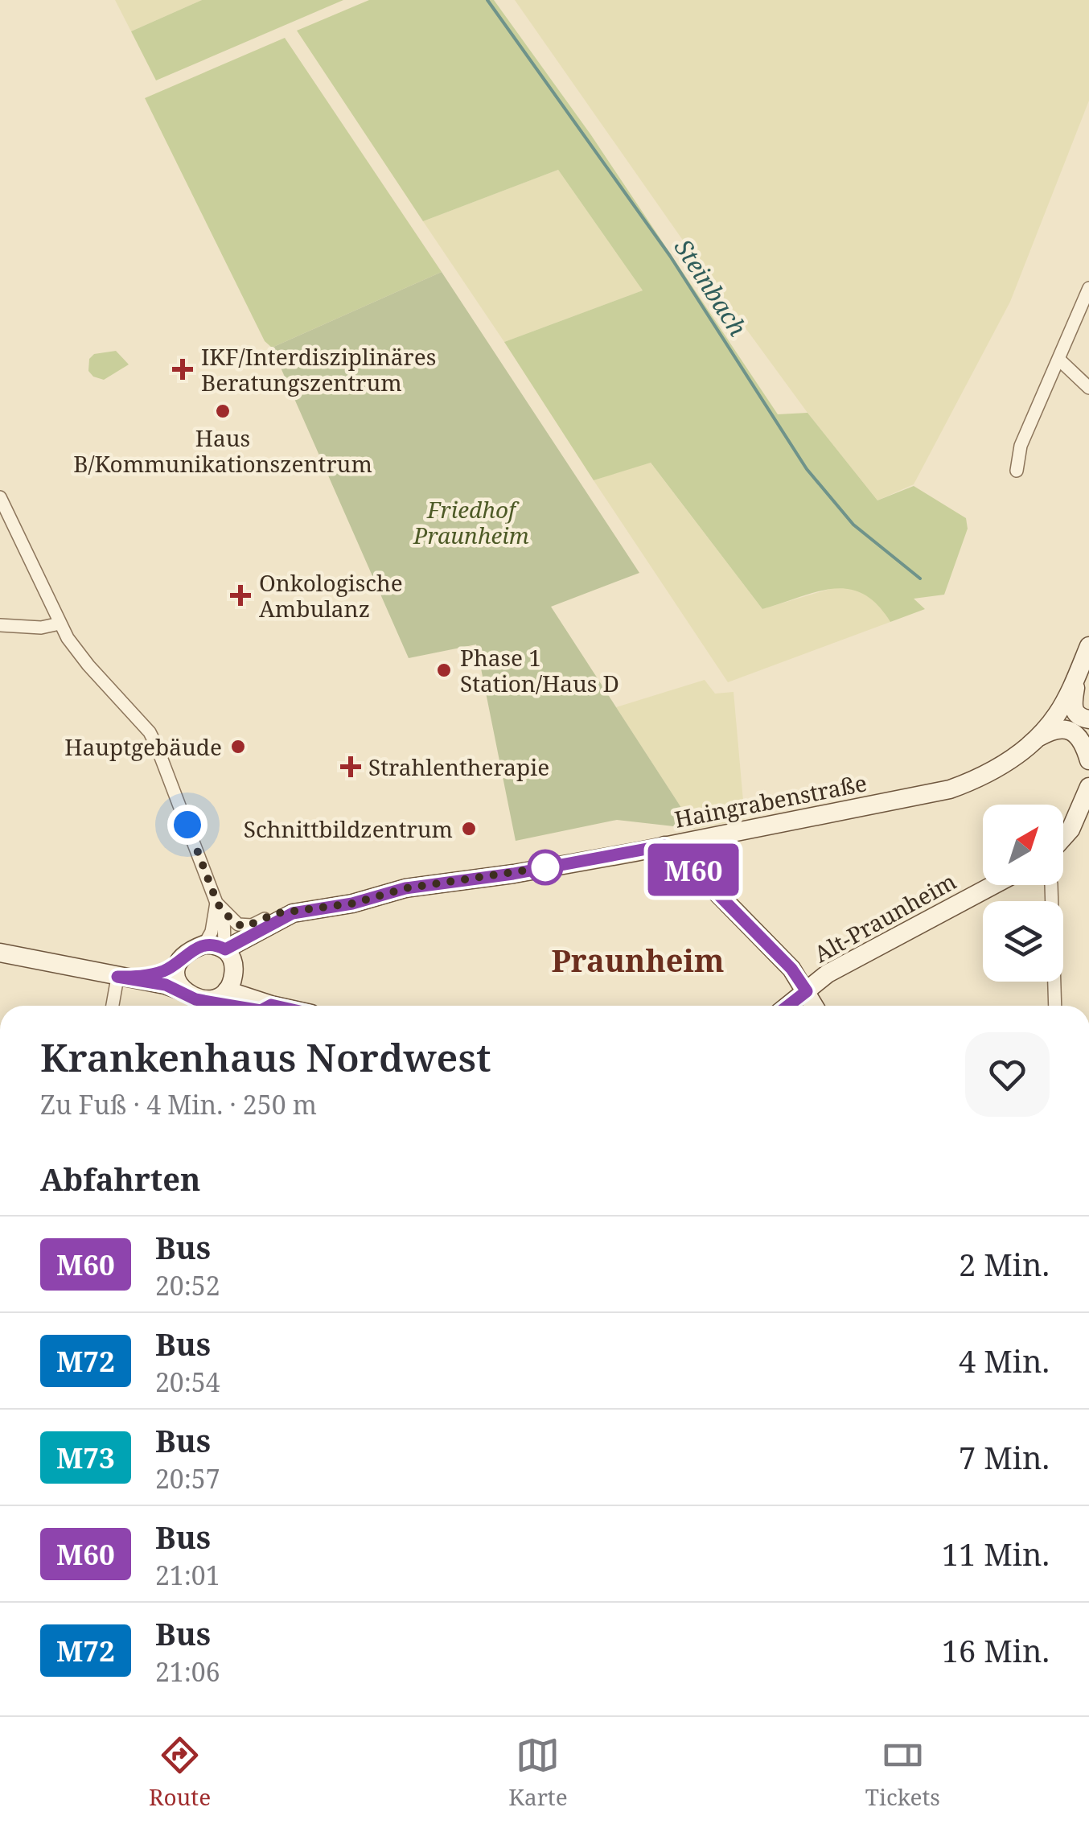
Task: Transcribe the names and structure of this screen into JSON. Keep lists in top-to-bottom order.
{
  "streets": {
    "main road": ["Haingrabenstraße", "Alt-Praunheim"]
  },
  "districts": ["Praunheim"],
  "water": ["Steinbach"],
  "parks": ["Friedhof Praunheim"],
  "places": {
    "health": ["IKF/Interdisziplinäres Beratungszentrum", "Onkologische Ambulanz", "Strahlentherapie"],
    "other": [
      "Haus B/Kommunikationszentrum",
      "Phase 1 Station/Haus D",
      "Hauptgebäude",
      "Schnittbildzentrum"
    ]
  },
  "lines": ["bus line M60"],
  "north": "top right",
  "page": {
    "on_map": "M60",
    "heading": [
      ["Krankenhaus Nordwest", "Zu Fuß · 4 Min. · 250 m"],
      "Abfahrten"
    ],
    "list": [
      {
        "mark": "M60",
        "name": "Bus",
        "note": "20:52",
        "value": "2 Min."
      },
      {
        "mark": "M72",
        "name": "Bus",
        "note": "20:54",
        "value": "4 Min."
      },
      {
        "mark": "M73",
        "name": "Bus",
        "note": "20:57",
        "value": "7 Min."
      },
      {
        "mark": "M60",
        "name": "Bus",
        "note": "21:01",
        "value": "11 Min."
      },
      {
        "mark": "M72",
        "name": "Bus",
        "note": "21:06",
        "value": "16 Min."
      }
    ],
    "tabs": ["Route", "Karte", "Tickets"]
  }
}
